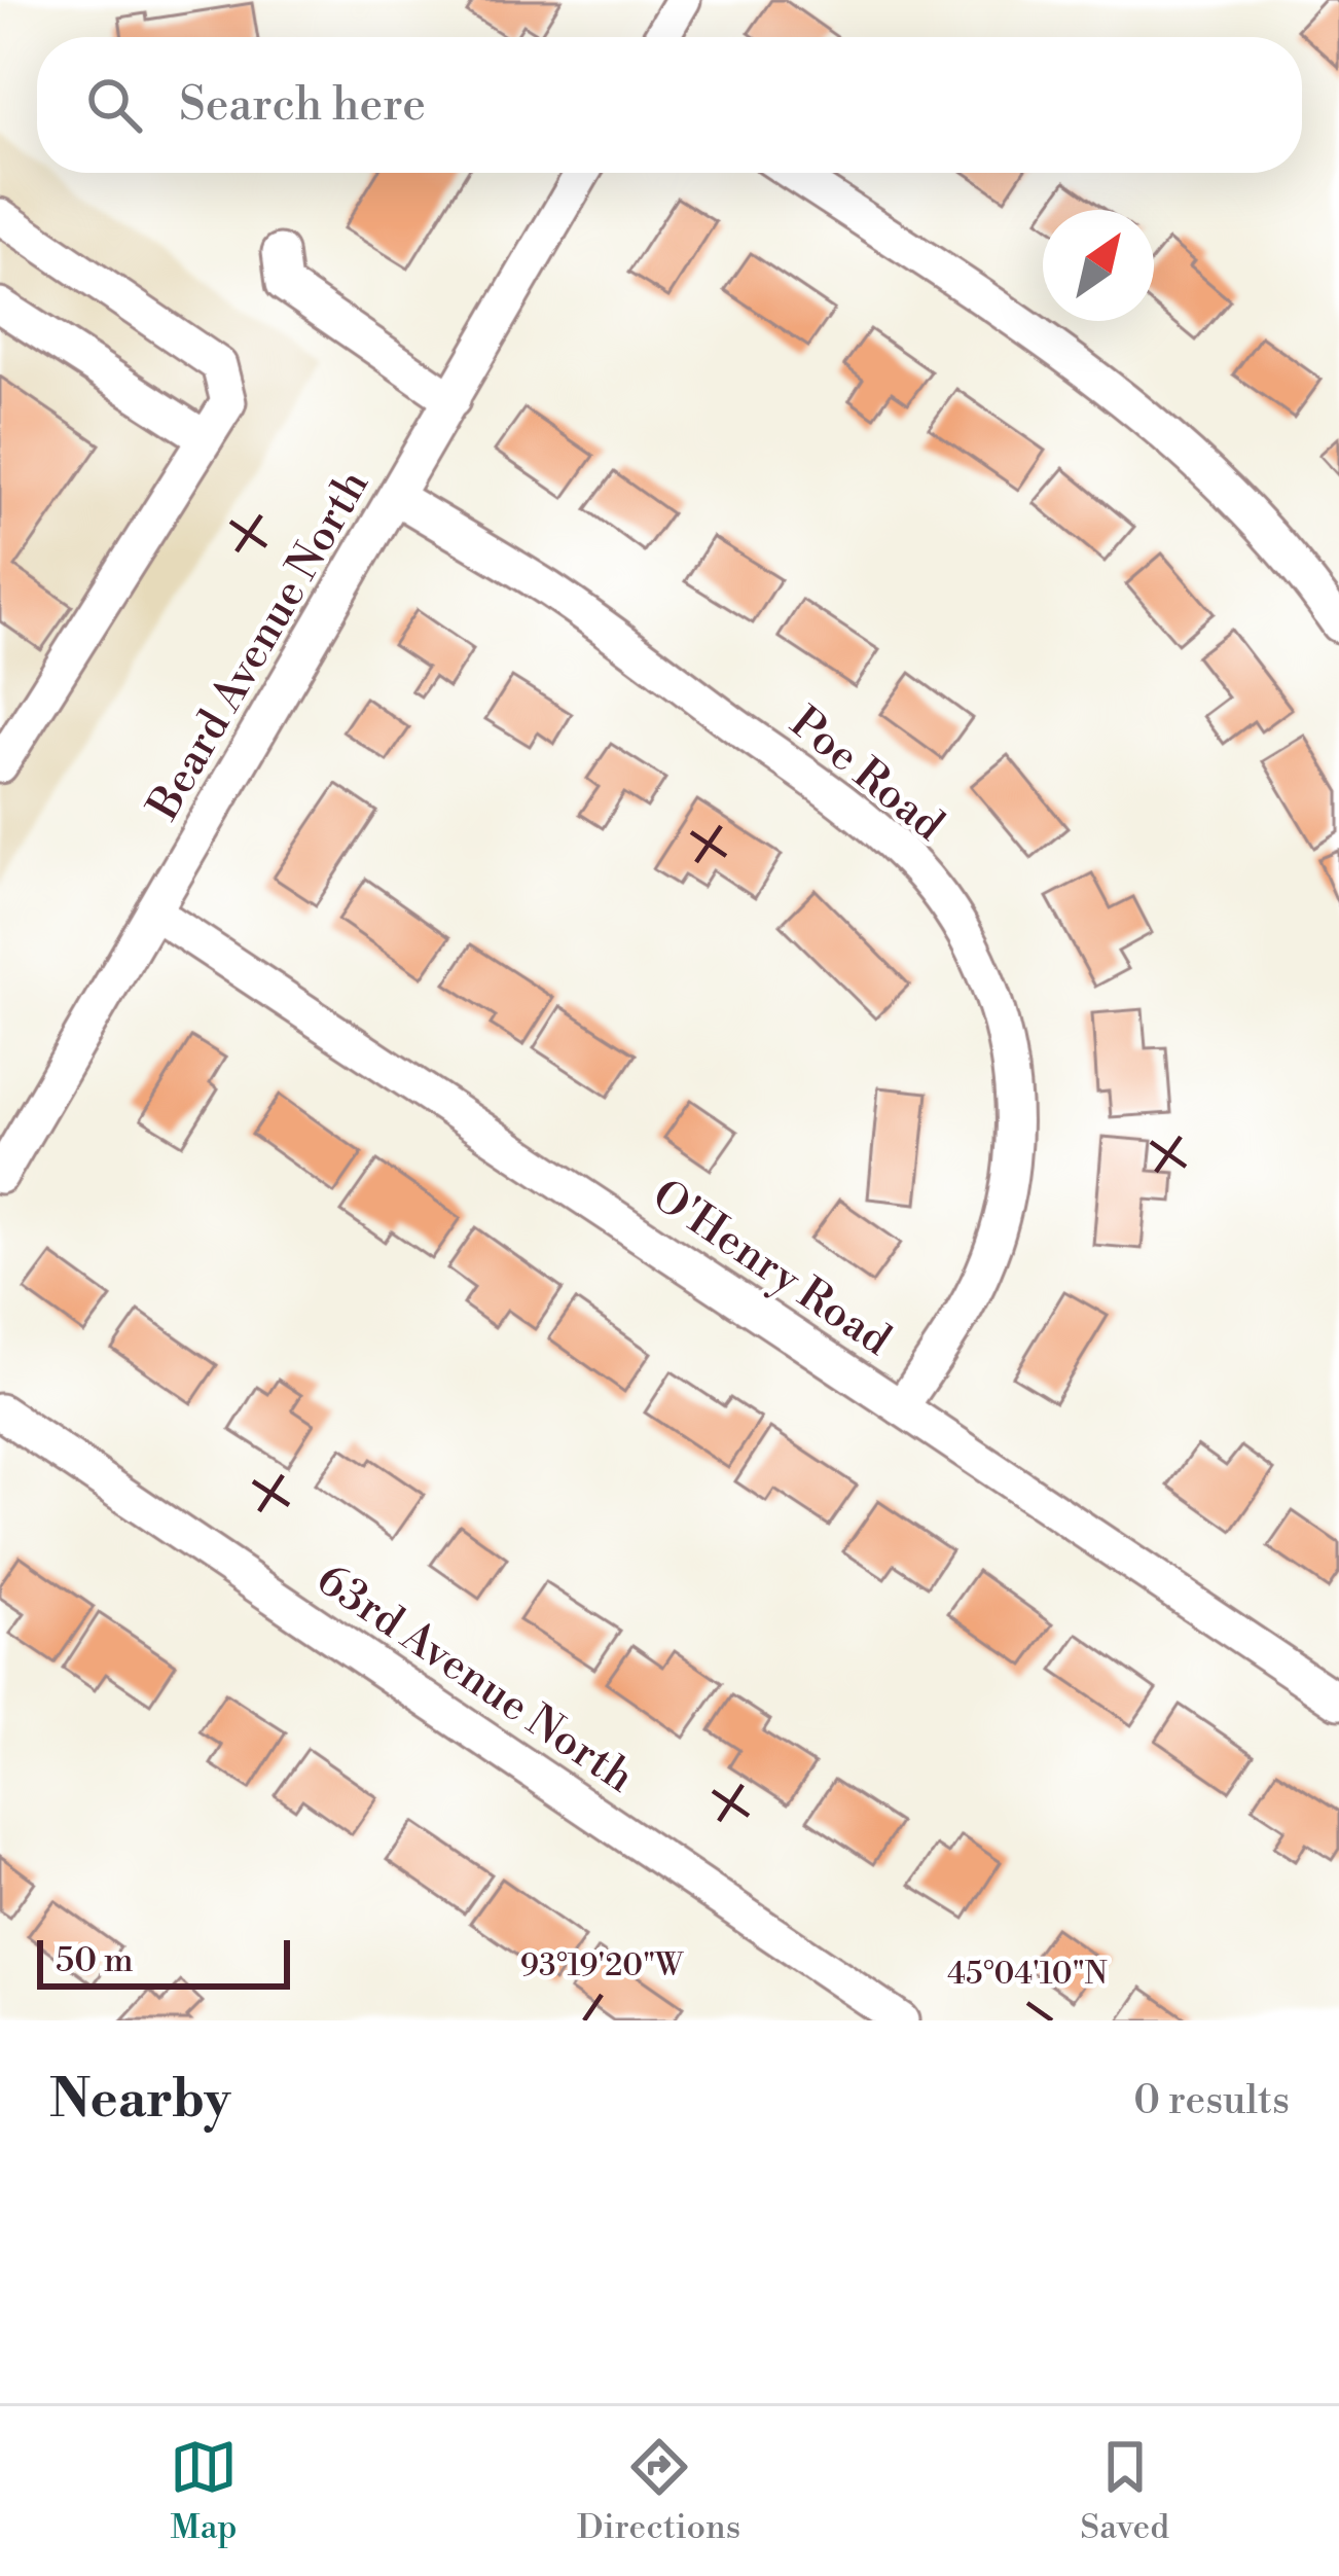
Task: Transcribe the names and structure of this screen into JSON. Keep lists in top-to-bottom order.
{
  "streets": {
    "street": [
      "Beard Avenue North",
      "Poe Road",
      "O'Henry Road",
      "63rd Avenue North"
    ]
  },
  "crossings": [
    ["Beard Avenue North", "Poe Road"],
    ["Beard Avenue North", "O'Henry Road"],
    ["Poe Road", "O'Henry Road"]
  ],
  "scale_bar": "50 m",
  "north": "top right",
  "page": {
    "search": "Search here",
    "scale": "50 m",
    "heading": ["Nearby", "0 results"],
    "nav": ["Map", "Directions", "Saved"]
  },
  "coordinates": ["93°19'20\"W", "45°04'10\"N"]
}
